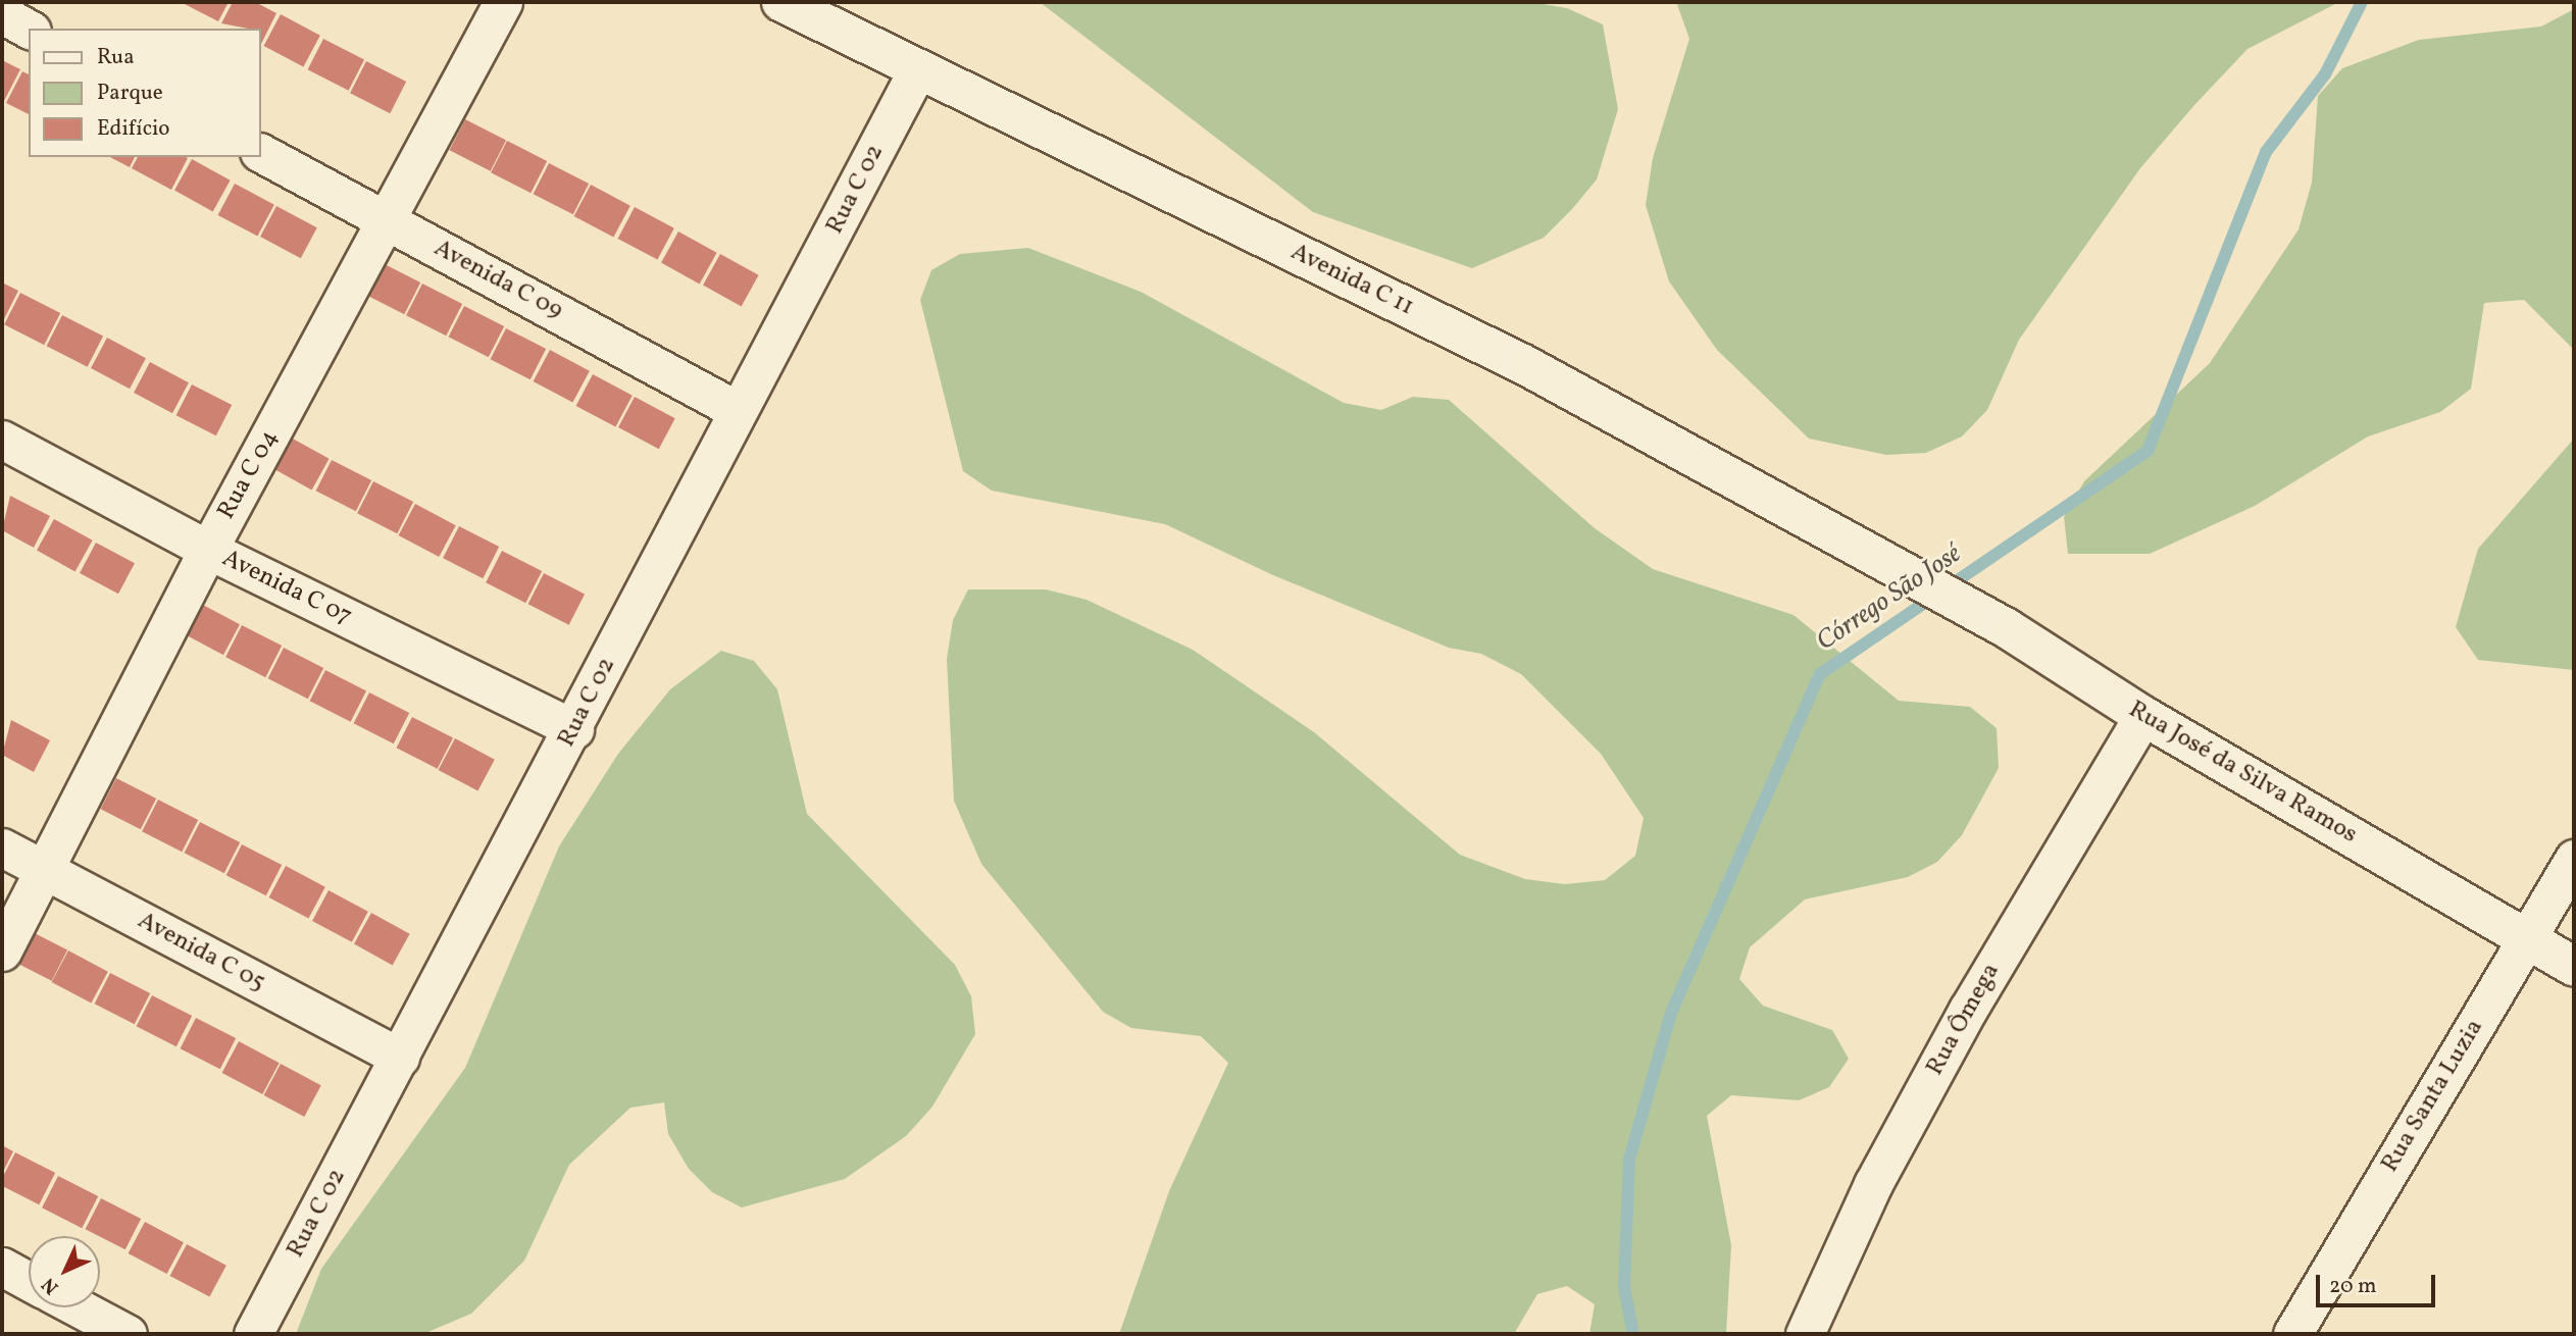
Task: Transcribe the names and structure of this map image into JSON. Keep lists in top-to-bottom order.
{
  "streets": {
    "street": [
      "Rua C 02",
      "Avenida C 09",
      "Avenida C 11",
      "Rua C 04",
      "Avenida C 07",
      "Rua José da Silva Ramos",
      "Avenida C 05",
      "Rua Ômega",
      "Rua Santa Luzia"
    ]
  },
  "crossings": [
    ["Rua C 02", "Avenida C 09"],
    ["Rua C 02", "Avenida C 11"],
    ["Rua C 02", "Avenida C 07"],
    ["Rua C 02", "Avenida C 05"],
    ["Avenida C 09", "Rua C 04"],
    ["Avenida C 11", "Rua José da Silva Ramos"],
    ["Rua C 04", "Avenida C 07"],
    ["Rua C 04", "Avenida C 05"],
    ["Rua José da Silva Ramos", "Rua Ômega"],
    ["Rua José da Silva Ramos", "Rua Santa Luzia"]
  ],
  "water": ["Córrego São José"],
  "legend": ["Rua", "Parque", "Edifício"],
  "scale_bar": "20 m",
  "north": "bottom left"
}
